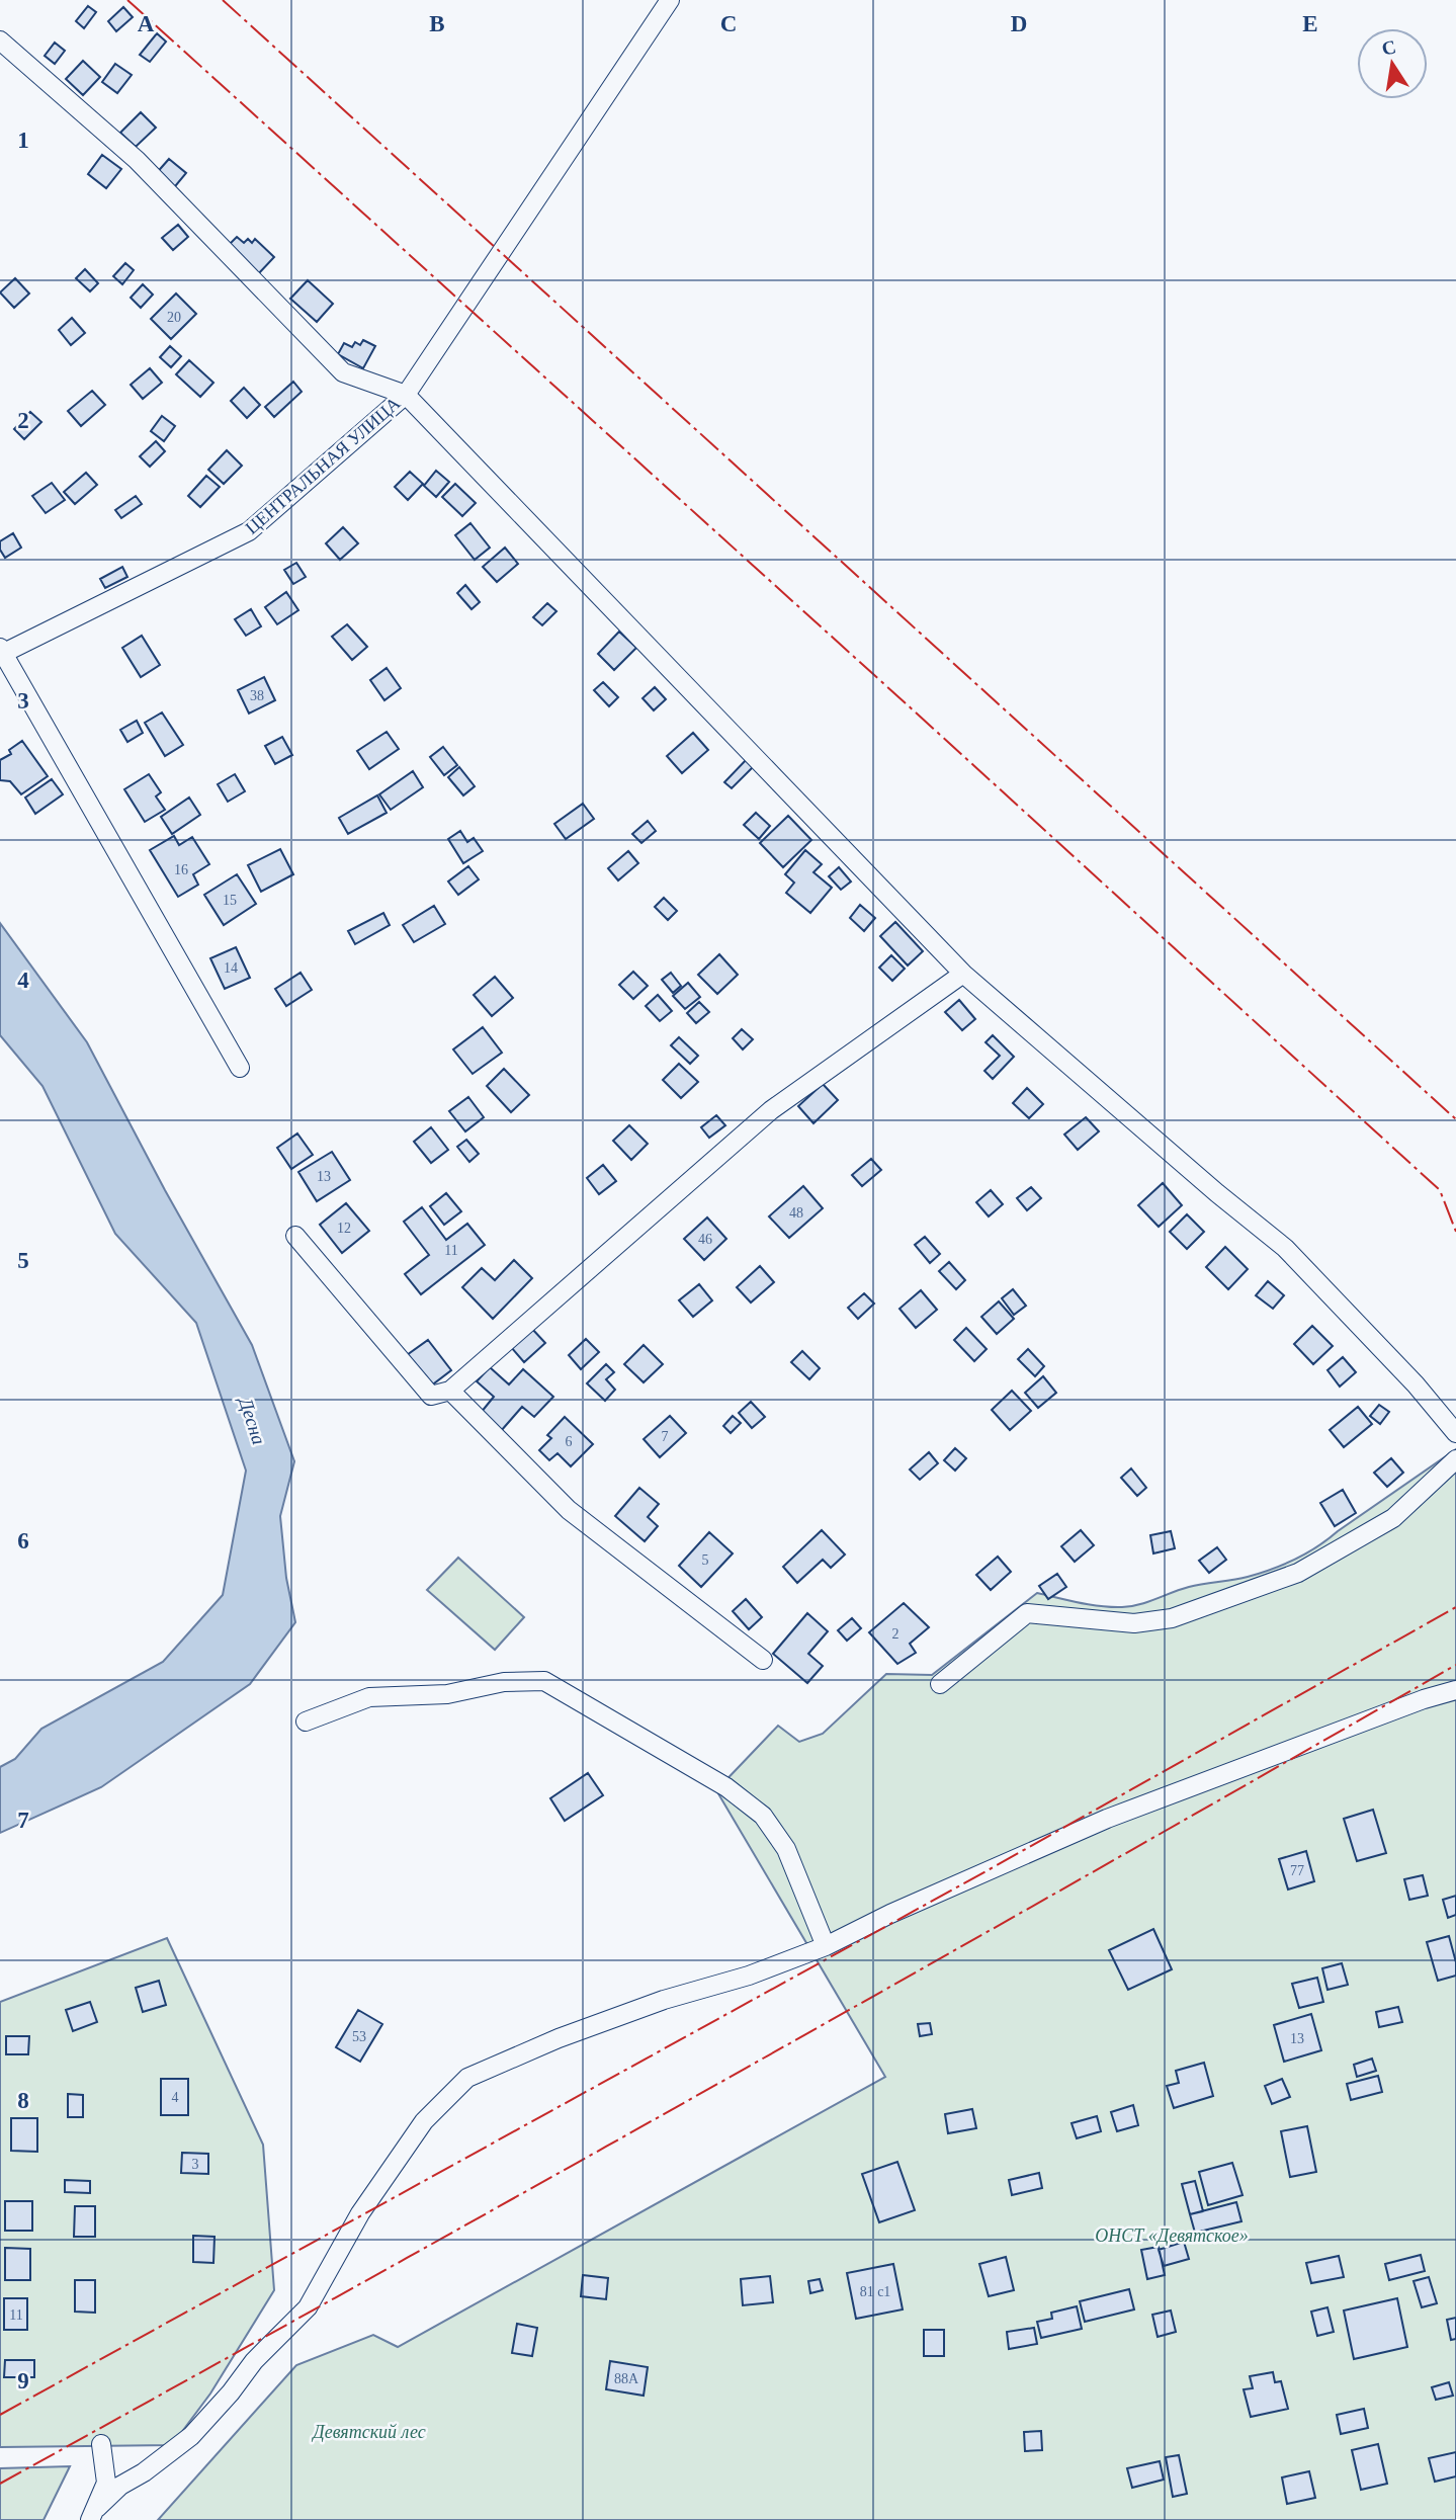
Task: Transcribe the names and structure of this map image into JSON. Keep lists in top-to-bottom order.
{
  "streets": {
    "street": ["ЦЕНТРАЛЬНАЯ УЛИЦА"]
  },
  "water": ["Десна"],
  "parks": ["ОНСТ «Девятское»", "Девятский лес"],
  "house_numbers": [
    "20",
    "38",
    "16",
    "15",
    "14",
    "13",
    "48",
    "12",
    "46",
    "11",
    "7",
    "6",
    "5",
    "2",
    "77",
    "53",
    "13",
    "4",
    "3",
    "81 с1",
    "11",
    "88А"
  ],
  "north": "top",
  "grid": {
    "columns": [
      "A",
      "B",
      "C",
      "D",
      "E"
    ],
    "rows": [
      "1",
      "2",
      "3",
      "4",
      "5",
      "6",
      "7",
      "8",
      "9"
    ]
  }
}
